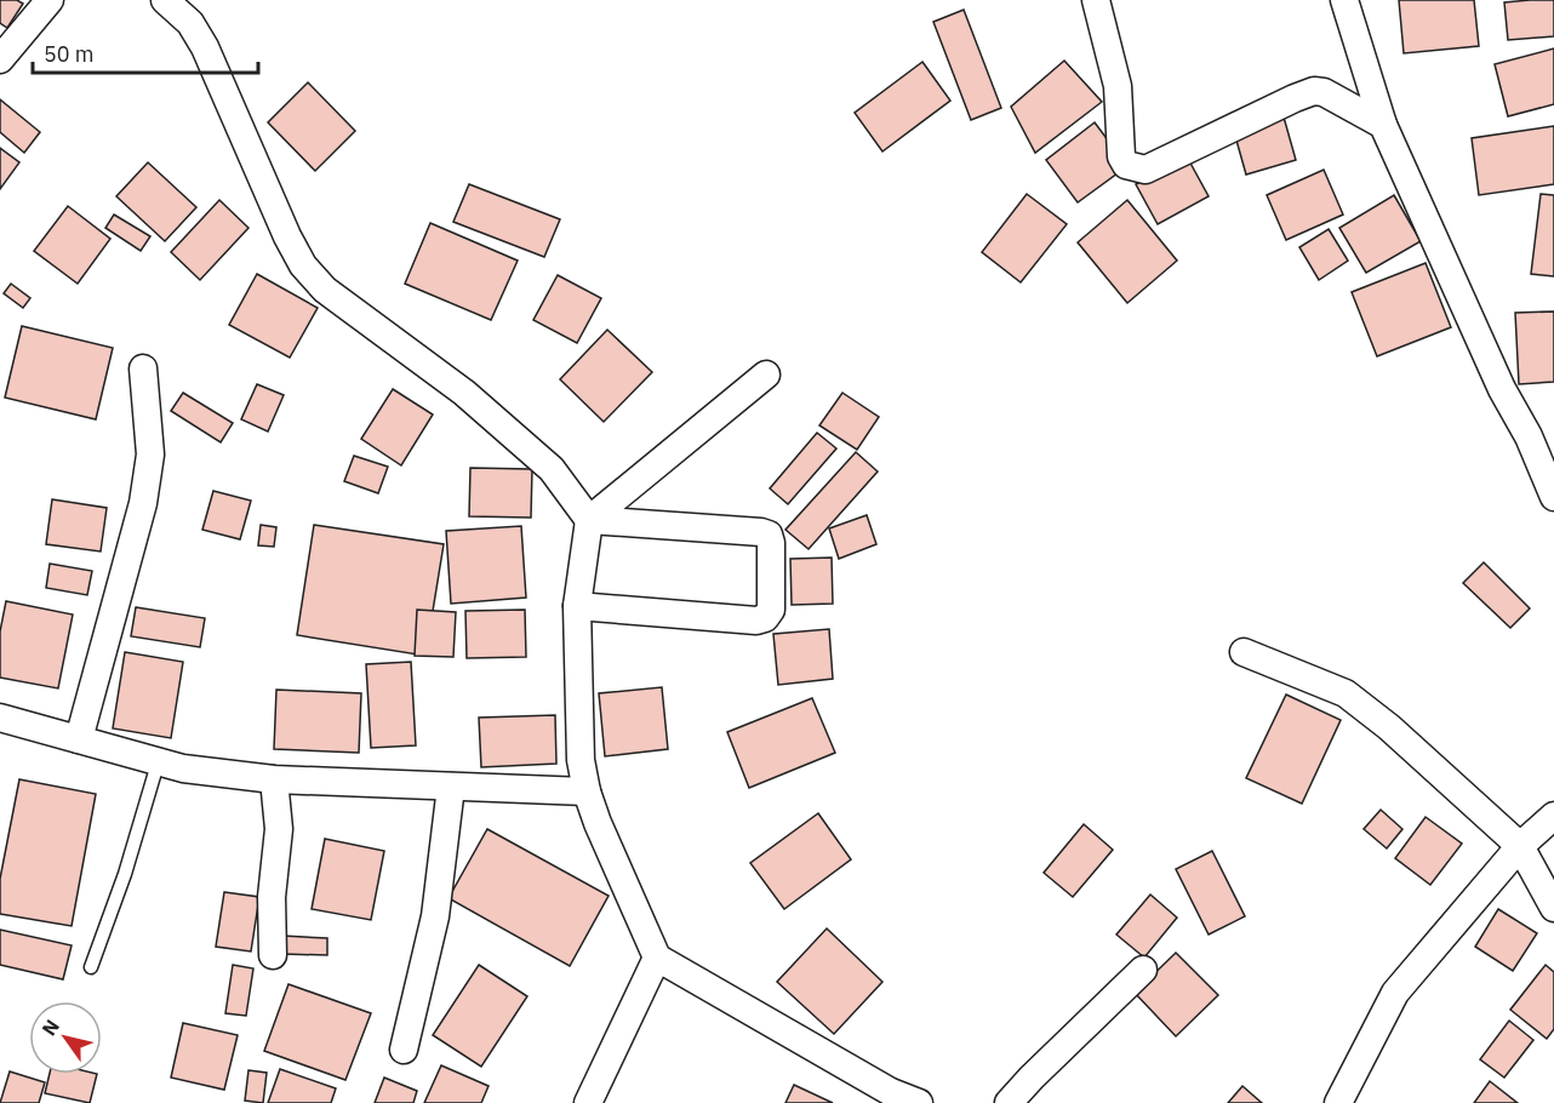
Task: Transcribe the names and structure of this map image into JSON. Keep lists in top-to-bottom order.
{
  "scale_bar": "50 m",
  "north": "top left"
}
